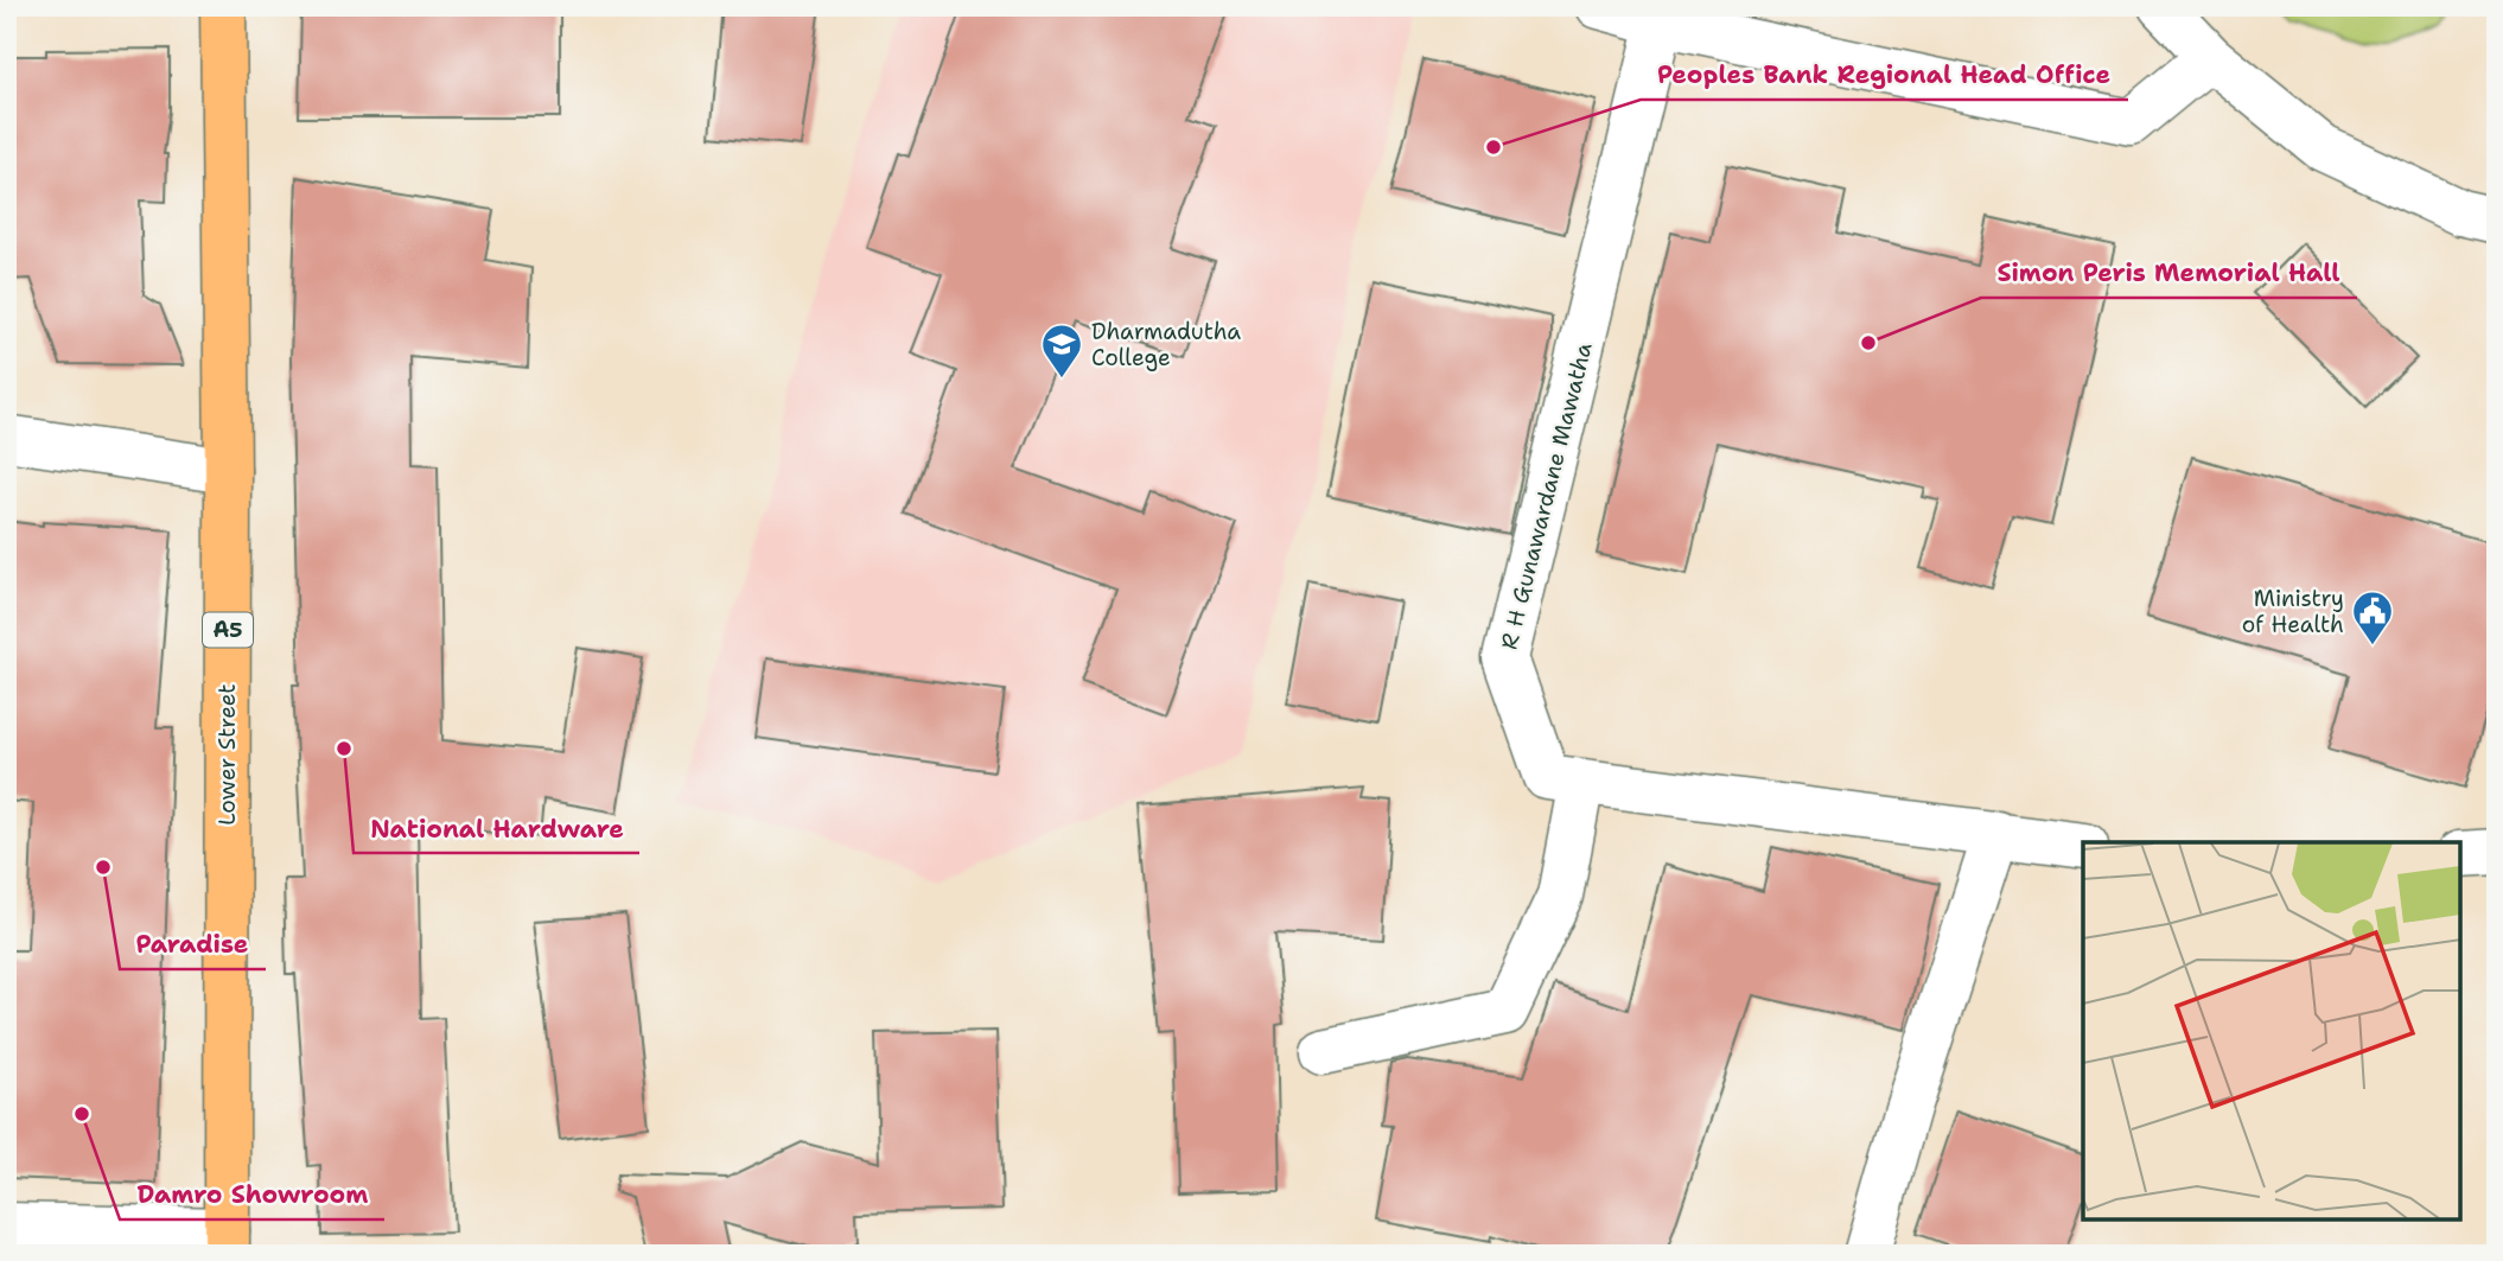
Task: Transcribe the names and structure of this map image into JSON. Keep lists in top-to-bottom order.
{
  "streets": {
    "highway": ["A5", "Lower Street"],
    "street": ["R H Gunawardane Mawatha"]
  },
  "places": {
    "other": [
      "Peoples Bank Regional Head Office",
      "Simon Peris Memorial Hall",
      "National Hardware",
      "Paradise",
      "Damro Showroom"
    ],
    "school or university": ["Dharmadutha College"],
    "public building": ["Ministry of Health"]
  }
}
